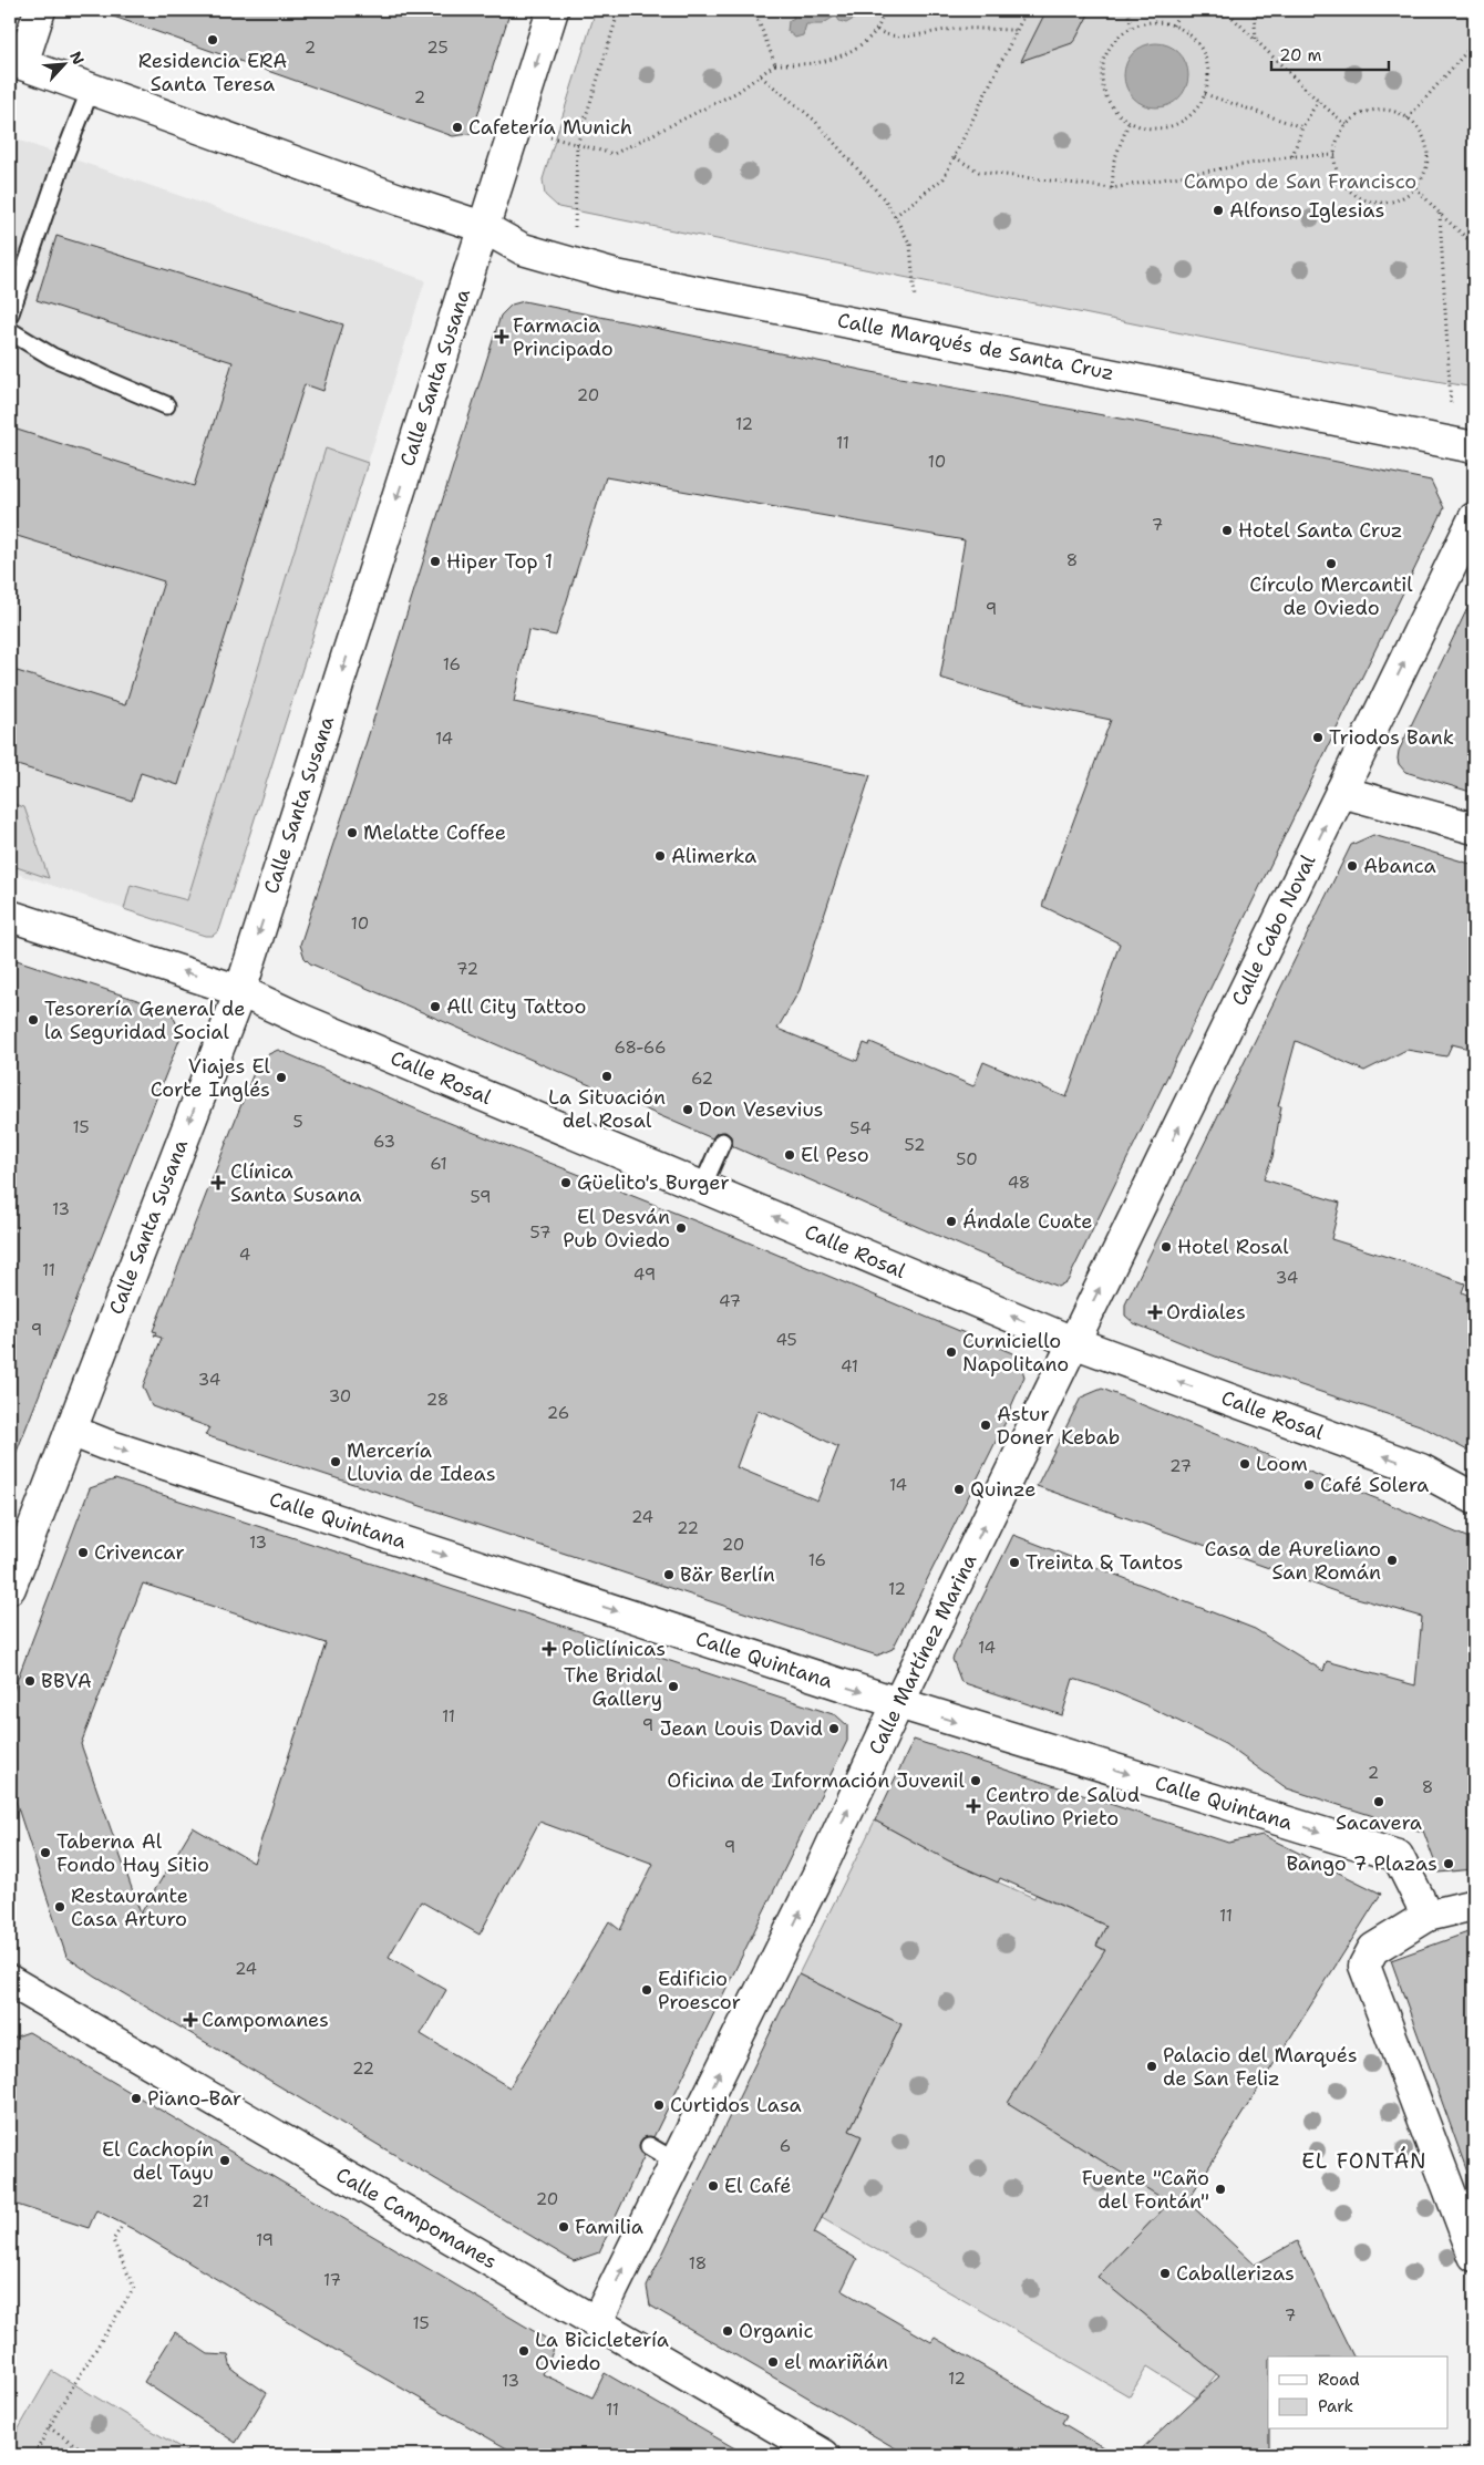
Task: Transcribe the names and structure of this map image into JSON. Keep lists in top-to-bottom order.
{
  "streets": {
    "street": [
      "Calle Marqués de Santa Cruz",
      "Calle Santa Susana",
      "Calle Cabo Noval",
      "Calle Rosal",
      "Calle Quintana",
      "Calle Martínez Marina",
      "Calle Campomanes"
    ]
  },
  "crossings": [
    ["Calle Marqués de Santa Cruz", "Calle Santa Susana"],
    ["Calle Santa Susana", "Calle Rosal"],
    ["Calle Santa Susana", "Calle Quintana"],
    ["Calle Cabo Noval", "Calle Rosal"],
    ["Calle Cabo Noval", "Calle Martínez Marina"],
    ["Calle Rosal", "Calle Martínez Marina"],
    ["Calle Quintana", "Calle Martínez Marina"],
    ["Calle Martínez Marina", "Calle Campomanes"]
  ],
  "one_way": [
    "Calle Santa Susana",
    "Calle Cabo Noval",
    "Calle Rosal",
    "Calle Quintana",
    "Calle Martínez Marina"
  ],
  "districts": ["EL FONTÁN"],
  "parks": ["Campo de San Francisco"],
  "places": {
    "other": [
      "Residencia ERA Santa Teresa",
      "Cafetería Munich",
      "Alfonso Iglesias",
      "Hotel Santa Cruz",
      "Hiper Top 1",
      "Círculo Mercantil de Oviedo",
      "Triodos Bank",
      "Melatte Coffee",
      "Alimerka",
      "Abanca",
      "All City Tattoo",
      "Tesorería General de la Seguridad Social",
      "La Situación del Rosal",
      "Viajes El Corte Inglés",
      "Don Vesevius",
      "El Peso",
      "Güelito's Burger",
      "Ándale Cuate",
      "El Desván Pub Oviedo",
      "Hotel Rosal",
      "Curniciello Napolitano",
      "Astur Doner Kebab",
      "Mercería Lluvia de Ideas",
      "Loom",
      "Café Solera",
      "Quinze",
      "Crivencar",
      "Casa de Aureliano San Román",
      "Treinta & Tantos",
      "Bär Berlín",
      "BBVA",
      "The Bridal Gallery",
      "Jean Louis David",
      "Oficina de Información Juvenil",
      "Sacavera",
      "Taberna Al Fondo Hay Sitio",
      "Bango 7 Plazas",
      "Restaurante Casa Arturo",
      "Edificio Proescor",
      "Palacio del Marqués de San Feliz",
      "Piano-Bar",
      "Curtidos Lasa",
      "El Cachopín del Tayu",
      "El Café",
      "Fuente \"Caño del Fontán\"",
      "Familia",
      "Caballerizas",
      "Organic",
      "La Bicicletería Oviedo",
      "el mariñán"
    ],
    "health": [
      "Farmacia Principado",
      "Clínica Santa Susana",
      "Ordiales",
      "Policlínicas",
      "Centro de Salud Paulino Prieto",
      "Campomanes"
    ]
  },
  "house_numbers": [
    "2",
    "25",
    "2",
    "20",
    "12",
    "11",
    "10",
    "7",
    "8",
    "9",
    "16",
    "14",
    "10",
    "72",
    "68-66",
    "62",
    "5",
    "15",
    "54",
    "63",
    "52",
    "50",
    "61",
    "48",
    "59",
    "13",
    "57",
    "4",
    "11",
    "49",
    "34",
    "47",
    "9",
    "45",
    "41",
    "34",
    "30",
    "28",
    "26",
    "27",
    "14",
    "24",
    "22",
    "13",
    "20",
    "16",
    "12",
    "14",
    "11",
    "9",
    "2",
    "8",
    "9",
    "11",
    "24",
    "22",
    "6",
    "20",
    "21",
    "19",
    "18",
    "17",
    "7",
    "15",
    "12",
    "13",
    "11"
  ],
  "legend": ["Road", "Park"],
  "scale_bar": "20 m",
  "north": "top right"
}
